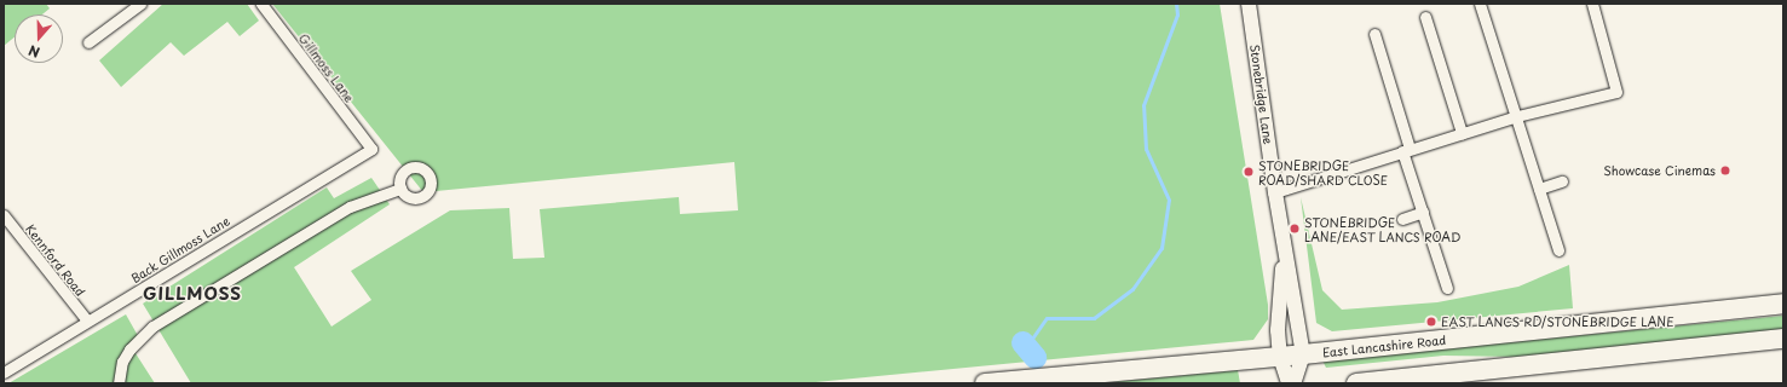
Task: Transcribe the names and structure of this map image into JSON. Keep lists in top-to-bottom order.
{
  "streets": {
    "highway": ["East Lancashire Road"],
    "street": [
      "Gillmoss Lane",
      "Stonebridge Lane",
      "Back Gillmoss Lane",
      "Kennford Road"
    ]
  },
  "crossings": [
    ["Gillmoss Lane", "Back Gillmoss Lane"],
    ["Stonebridge Lane", "East Lancashire Road"],
    ["Back Gillmoss Lane", "Kennford Road"]
  ],
  "districts": ["GILLMOSS"],
  "places": [
    "Showcase Cinemas",
    "STONEBRIDGE ROAD/SHARD CLOSE",
    "STONEBRIDGE LANE/EAST LANCS ROAD",
    "EAST LANCS RD/STONEBRIDGE LANE"
  ],
  "north": "bottom"
}
